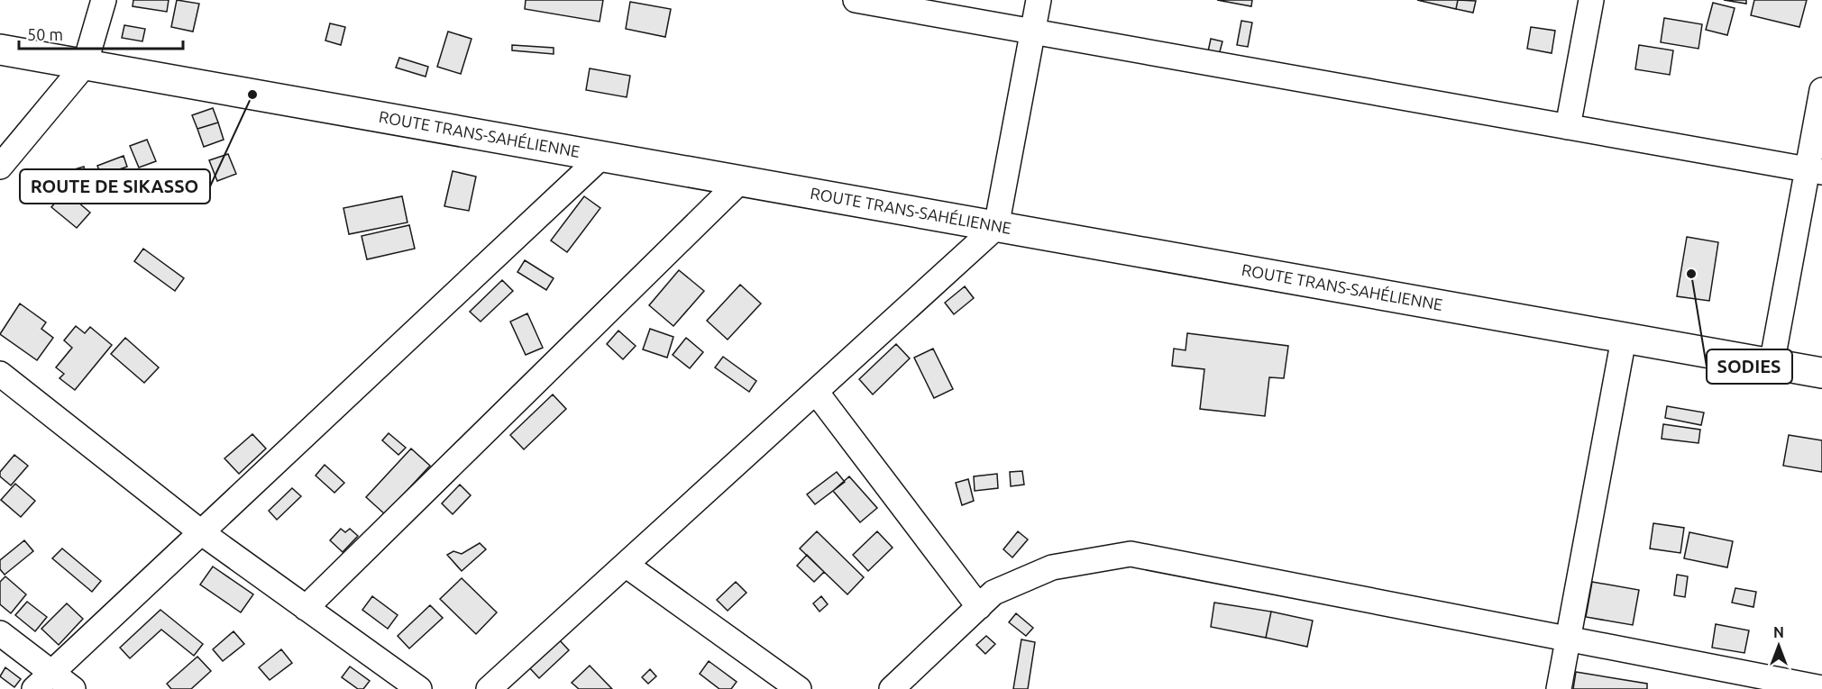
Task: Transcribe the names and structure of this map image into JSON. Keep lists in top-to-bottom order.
{
  "streets": {
    "highway": ["ROUTE TRANS-SAHÉLIENNE"]
  },
  "places": ["ROUTE DE SIKASSO", "SODIES"],
  "scale_bar": "50 m",
  "north": "top"
}
